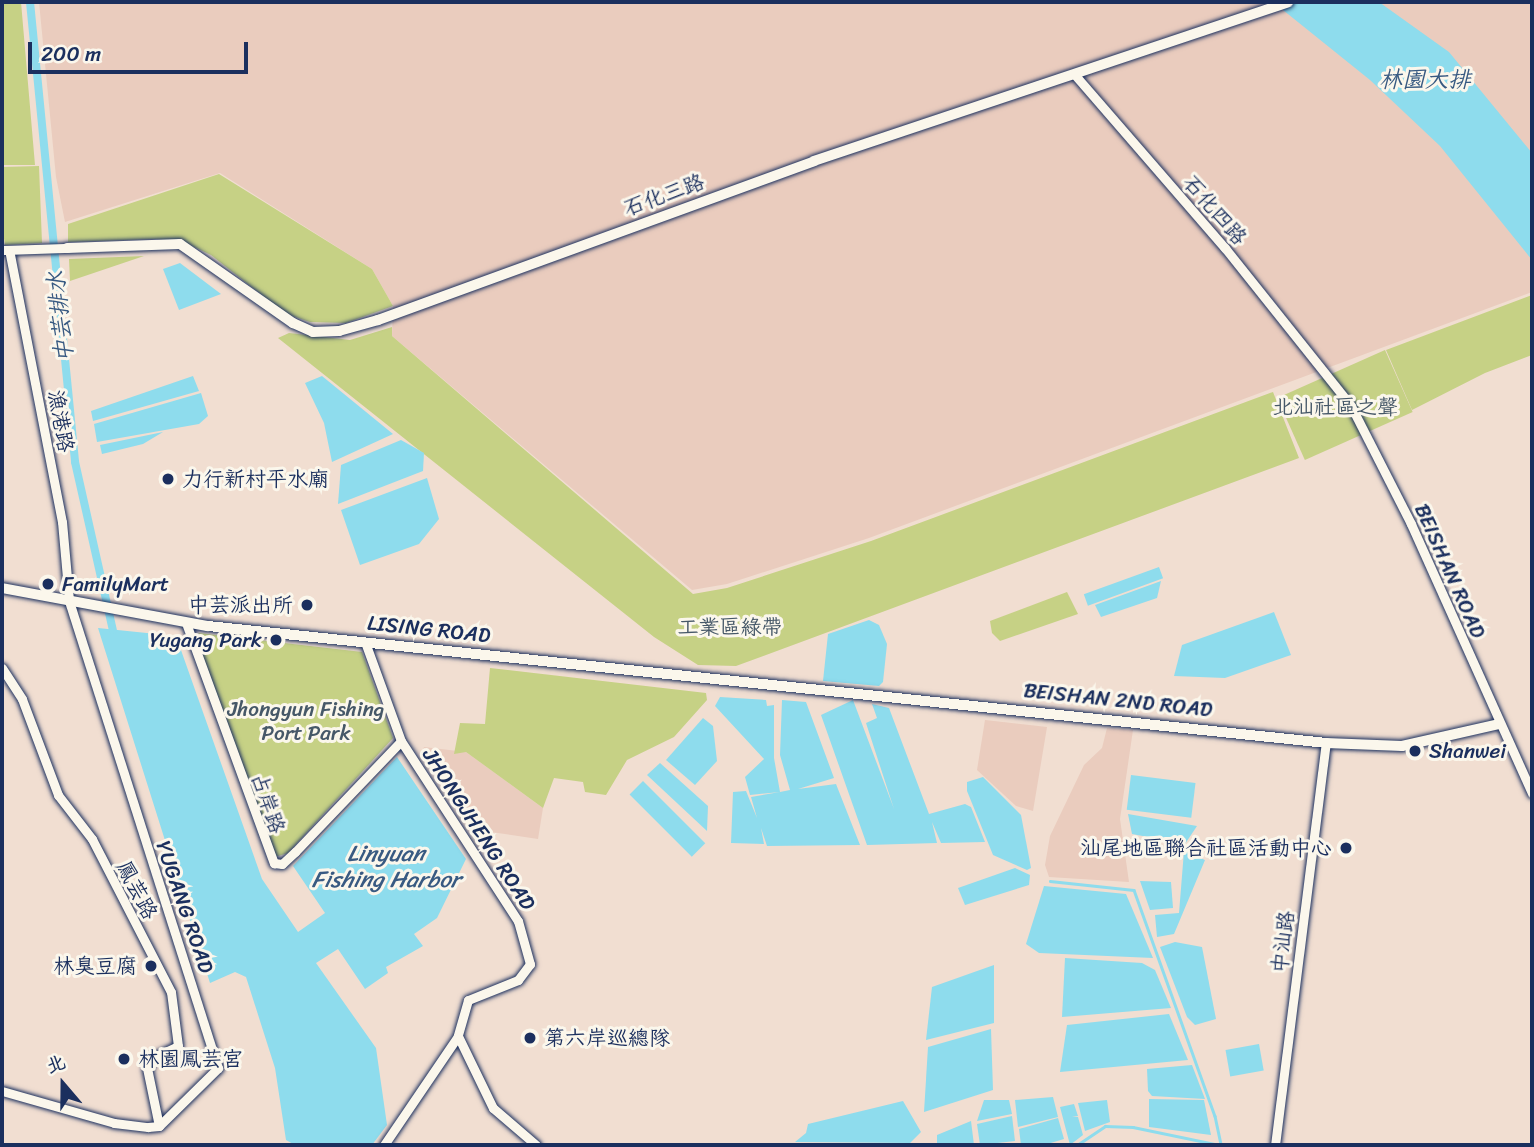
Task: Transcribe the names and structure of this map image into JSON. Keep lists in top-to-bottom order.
{
  "streets": {
    "street": [
      "石化三路",
      "石化四路",
      "漁港路",
      "BEISHAN ROAD",
      "LISING ROAD",
      "BEISHAN 2ND ROAD",
      "占岸路",
      "JHONGJHENG ROAD",
      "鳳芸路",
      "YUGANG ROAD",
      "中汕路"
    ]
  },
  "crossings": [
    ["石化三路", "石化四路"],
    ["石化四路", "BEISHAN ROAD"],
    ["漁港路", "LISING ROAD"],
    ["漁港路", "YUGANG ROAD"],
    ["BEISHAN ROAD", "BEISHAN 2ND ROAD"],
    ["LISING ROAD", "BEISHAN 2ND ROAD"],
    ["LISING ROAD", "占岸路"],
    ["LISING ROAD", "JHONGJHENG ROAD"],
    ["LISING ROAD", "YUGANG ROAD"],
    ["BEISHAN 2ND ROAD", "中汕路"],
    ["占岸路", "JHONGJHENG ROAD"],
    ["鳳芸路", "YUGANG ROAD"]
  ],
  "water": ["林園大排", "中芸排水", "Linyuan Fishing Harbor"],
  "parks": ["北汕社區之聲", "工業區綠帶", "Jhongyun Fishing Port Park"],
  "places": [
    "力行新村平水廟",
    "FamilyMart",
    "中芸派出所",
    "Yugang Park",
    "Shanwei",
    "汕尾地區聯合社區活動中心",
    "林臭豆腐",
    "第六岸巡總隊",
    "林園鳳芸宮"
  ],
  "scale_bar": "200 m",
  "north": "top"
}
